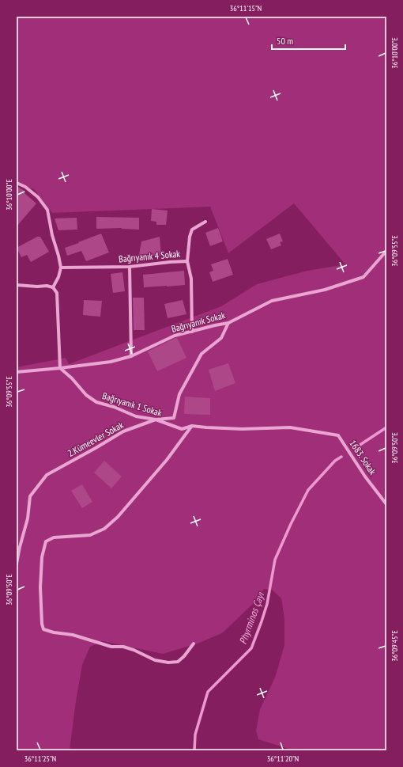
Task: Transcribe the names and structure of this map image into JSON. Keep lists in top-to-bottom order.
{
  "streets": {
    "street": [
      "Bağrıyanık 4 Sokak",
      "Bağrıyanık Sokak",
      "Bağrıyanık 1 Sokak",
      "2.Kümeevler Sokak",
      "1683. Sokak"
    ]
  },
  "crossings": [
    ["Bağrıyanık 4 Sokak", "Bağrıyanık Sokak"],
    ["Bağrıyanık Sokak", "Bağrıyanık 1 Sokak"],
    ["Bağrıyanık Sokak", "2.Kümeevler Sokak"],
    ["Bağrıyanık 1 Sokak", "2.Kümeevler Sokak"],
    ["Bağrıyanık 1 Sokak", "1683. Sokak"]
  ],
  "water": ["Phyrminos Çayı"],
  "scale_bar": "50 m",
  "coordinates": [
    "36°11'15\"N",
    "36°10'00\"E",
    "36°09'55\"E",
    "36°09'50\"E",
    "36°09'45\"E",
    "36°11'25\"N",
    "36°11'20\"N"
  ]
}
